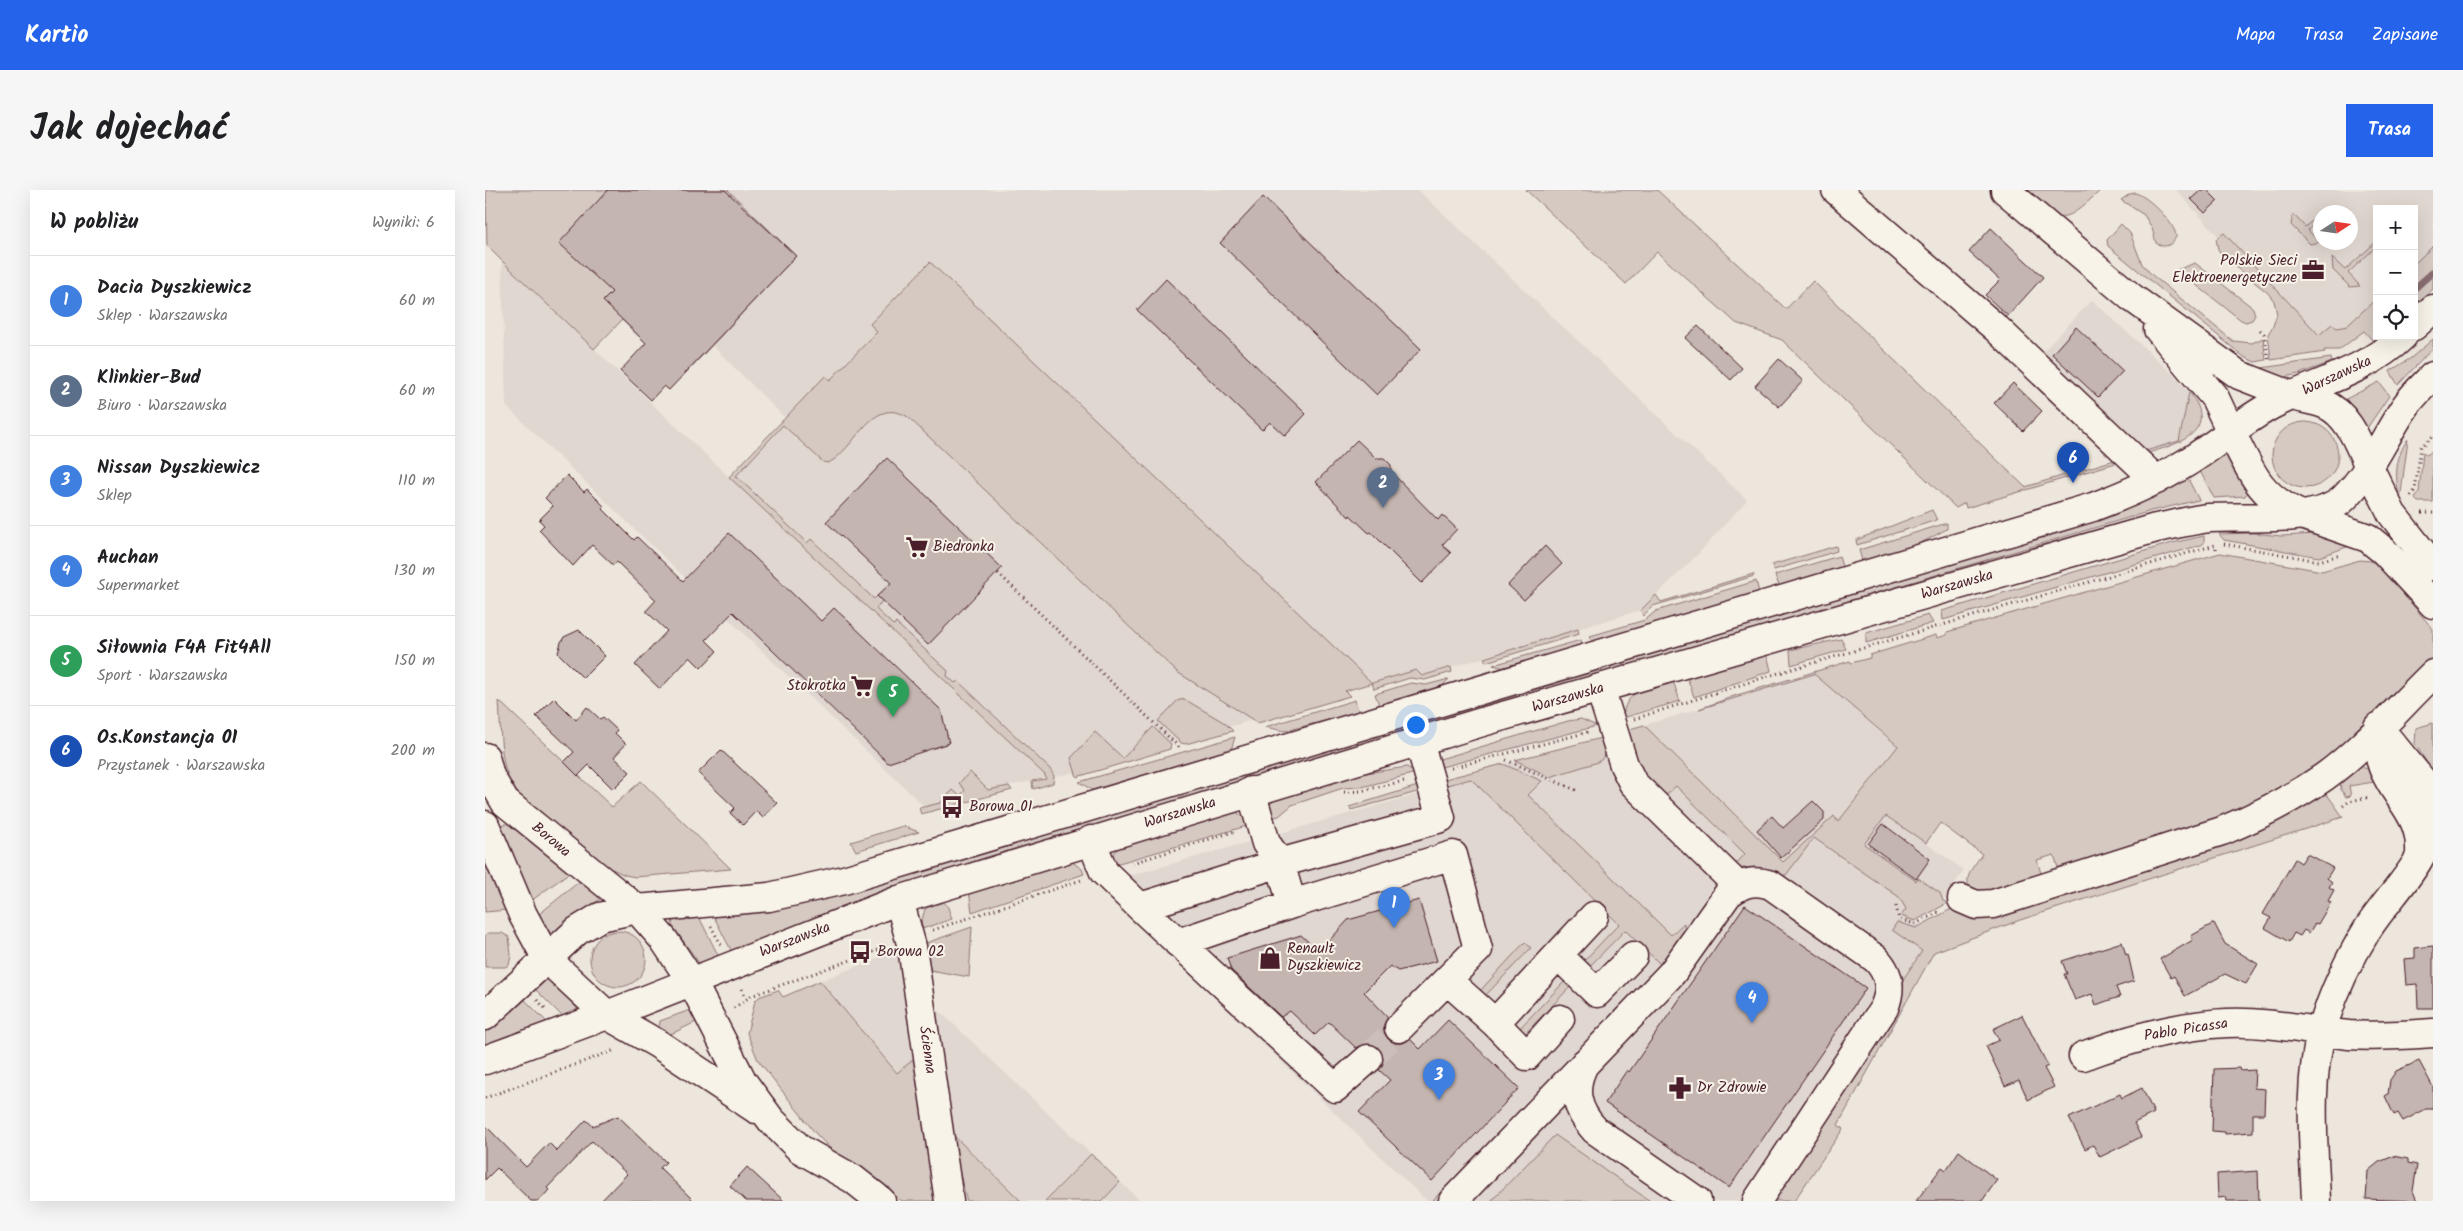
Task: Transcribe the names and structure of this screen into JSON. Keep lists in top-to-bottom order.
{
  "streets": {
    "main road": [
      "Warszawska",
      "Borowa",
      "Pablo Picassa",
      "Ścienna"
    ]
  },
  "crossings": [
    ["Warszawska", "Borowa"],
    ["Warszawska", "Ścienna"]
  ],
  "places": {
    "office": ["Polskie Sieci Elektroenergetyczne"],
    "supermarket": ["Biedronka", "Stokrotka"],
    "bus stop": ["Borowa 01", "Borowa 02"],
    "shop": ["Renault Dyszkiewicz"],
    "pharmacy": ["Dr Zdrowie"]
  },
  "north": "right",
  "page": {
    "header": "Kartio",
    "nav": ["Mapa", "Trasa", "Zapisane"],
    "title": "Jak dojechać",
    "buttons": "Trasa",
    "heading": ["W pobliżu", "Wyniki: 6"],
    "map_buttons": ["+", "−"],
    "list": [
      {
        "mark": "1",
        "name": "Dacia Dyszkiewicz",
        "note": "Sklep · Warszawska",
        "value": "60 m"
      },
      {
        "mark": "2",
        "name": "Klinkier-Bud",
        "note": "Biuro · Warszawska",
        "value": "60 m"
      },
      {
        "mark": "3",
        "name": "Nissan Dyszkiewicz",
        "note": "Sklep",
        "value": "110 m"
      },
      {
        "mark": "4",
        "name": "Auchan",
        "note": "Supermarket",
        "value": "130 m"
      },
      {
        "mark": "5",
        "name": "Siłownia F4A Fit4All",
        "note": "Sport · Warszawska",
        "value": "150 m"
      },
      {
        "mark": "6",
        "name": "Os.Konstancja 01",
        "note": "Przystanek · Warszawska",
        "value": "200 m"
      }
    ],
    "pins": [
      "6",
      "2",
      "5",
      "1",
      "4",
      "3"
    ]
  }
}
